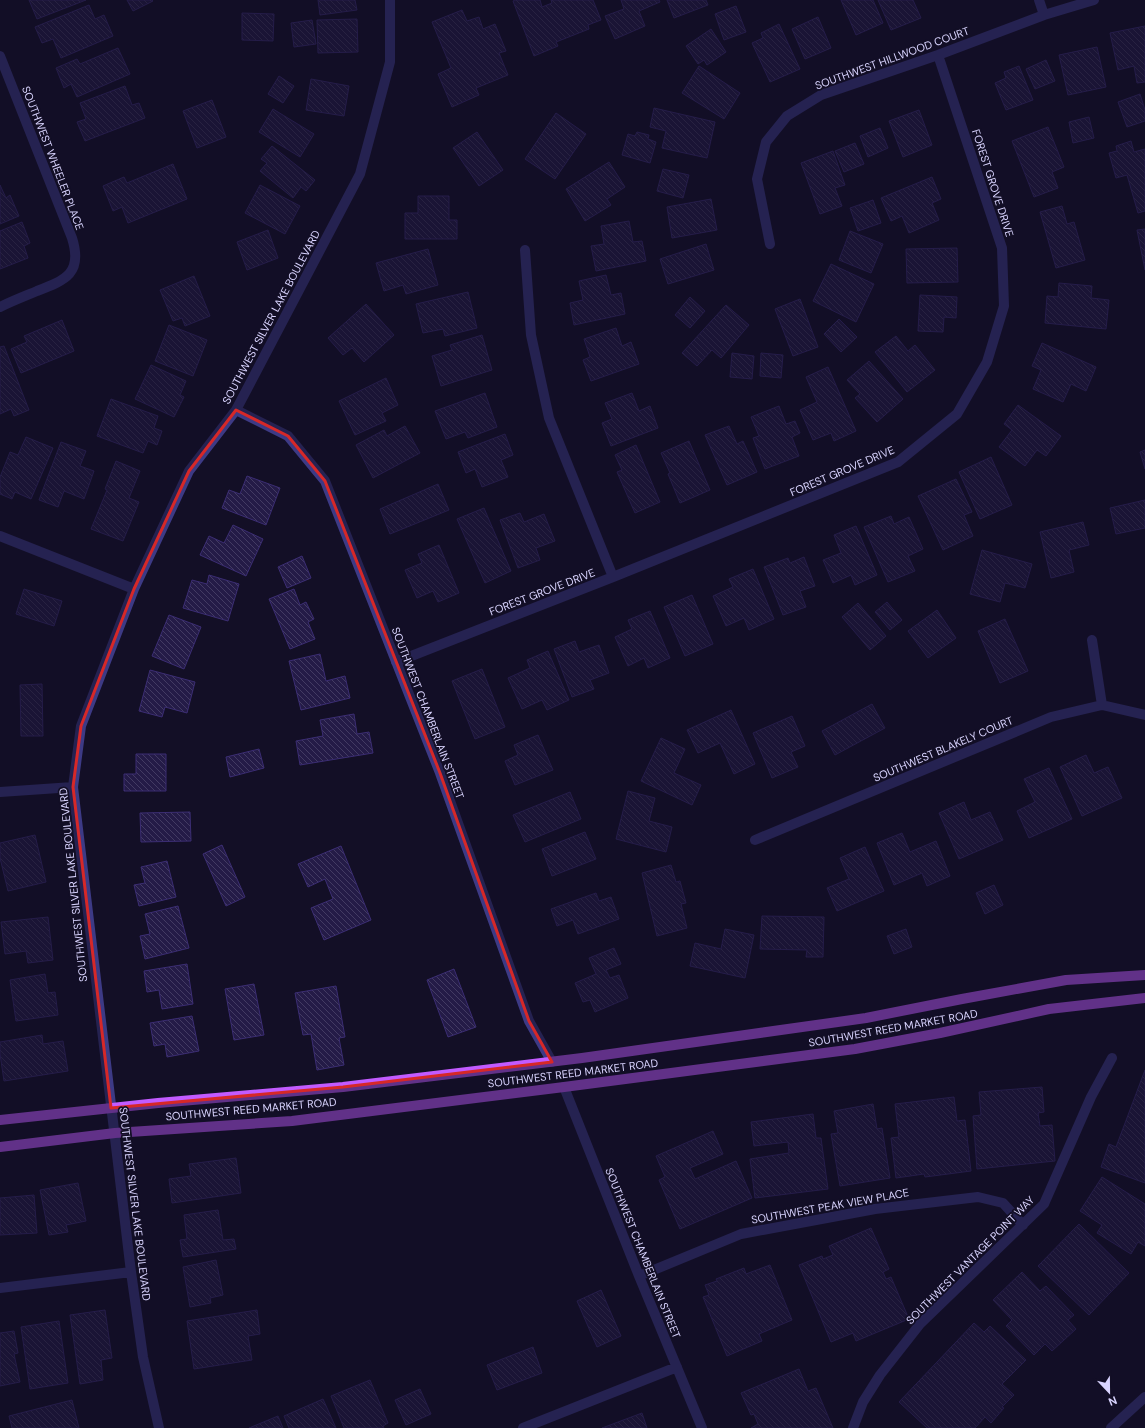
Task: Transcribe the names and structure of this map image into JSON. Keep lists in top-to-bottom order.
{
  "streets": {
    "main road": ["SOUTHWEST REED MARKET ROAD"],
    "street": [
      "SOUTHWEST HILLWOOD COURT",
      "SOUTHWEST WHEELER PLACE",
      "FOREST GROVE DRIVE",
      "SOUTHWEST SILVER LAKE BOULEVARD",
      "SOUTHWEST CHAMBERLAIN STREET",
      "SOUTHWEST BLAKELY COURT",
      "SOUTHWEST PEAK VIEW PLACE",
      "SOUTHWEST VANTAGE POINT WAY"
    ]
  },
  "crossings": [
    ["SOUTHWEST HILLWOOD COURT", "FOREST GROVE DRIVE"],
    ["FOREST GROVE DRIVE", "SOUTHWEST CHAMBERLAIN STREET"],
    ["SOUTHWEST SILVER LAKE BOULEVARD", "SOUTHWEST CHAMBERLAIN STREET"],
    ["SOUTHWEST SILVER LAKE BOULEVARD", "SOUTHWEST REED MARKET ROAD"],
    ["SOUTHWEST CHAMBERLAIN STREET", "SOUTHWEST REED MARKET ROAD"],
    ["SOUTHWEST CHAMBERLAIN STREET", "SOUTHWEST PEAK VIEW PLACE"],
    ["SOUTHWEST PEAK VIEW PLACE", "SOUTHWEST VANTAGE POINT WAY"]
  ],
  "north": "bottom"
}
